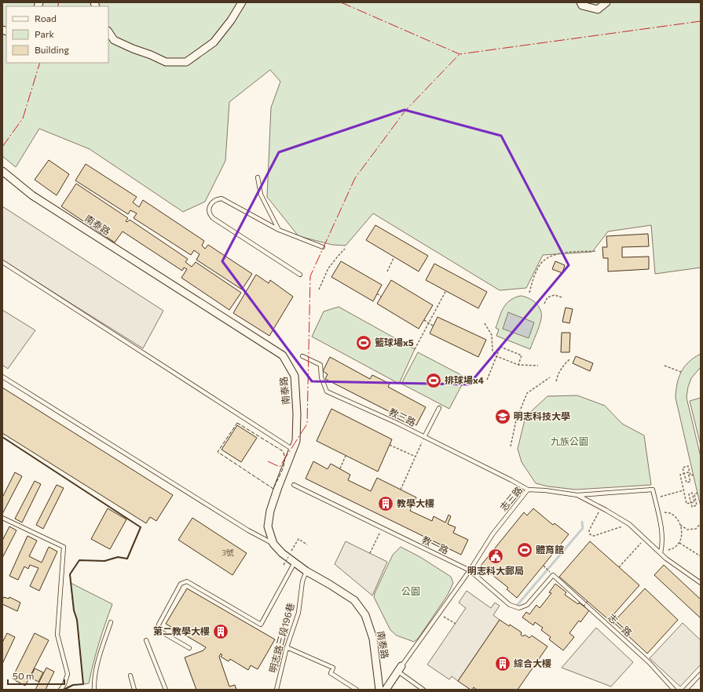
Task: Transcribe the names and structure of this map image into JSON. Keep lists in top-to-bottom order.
{
  "streets": {
    "street": ["南泰路"],
    "lane": [
      "教三路",
      "志三路",
      "教一路",
      "志一路",
      "明志路三段196巷"
    ]
  },
  "crossings": [
    ["南泰路", "明志路三段196巷"],
    ["教三路", "志三路"],
    ["志三路", "教一路"],
    ["教一路", "志一路"]
  ],
  "parks": ["九族公園", "公園"],
  "places": {
    "sports": ["籃球場x5", "排球場x4", "體育館"],
    "school or university": ["明志科技大學"],
    "building": ["教學大樓", "第二教學大樓", "綜合大樓"],
    "public building": ["明志科大郵局"]
  },
  "house_numbers": ["3號"],
  "legend": ["Road", "Park", "Building"],
  "scale_bar": "50 m"
}
